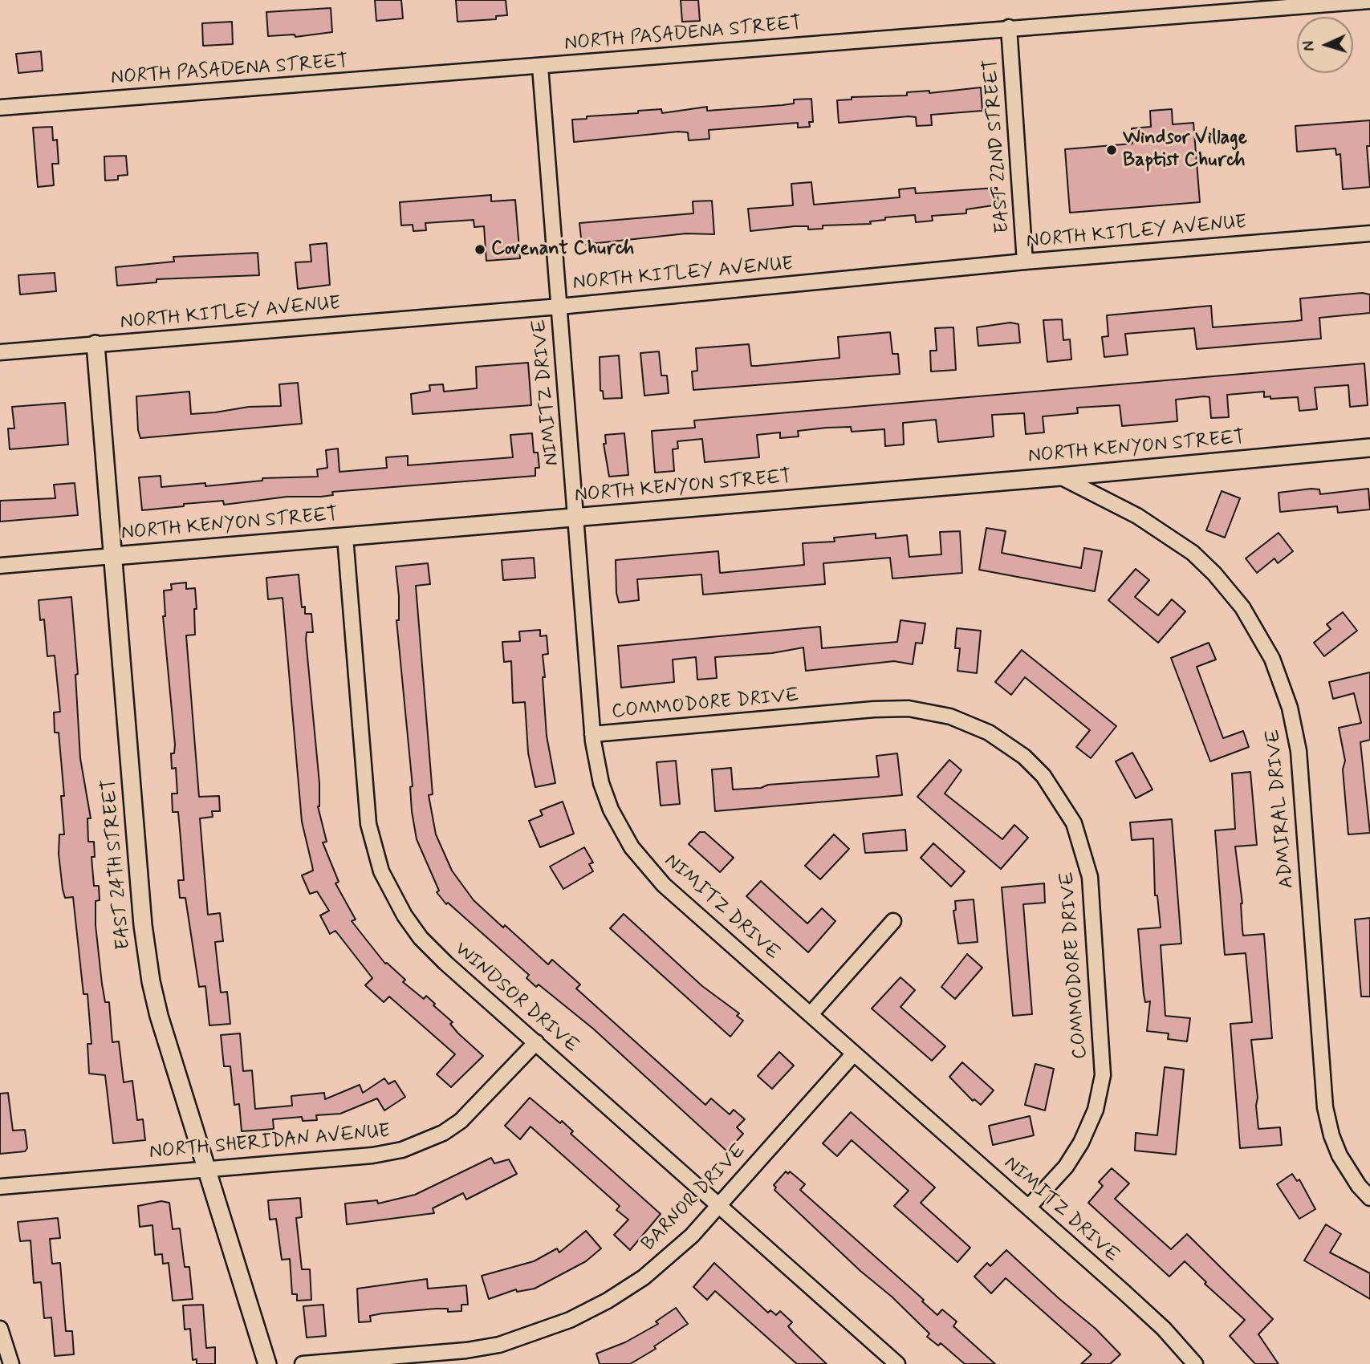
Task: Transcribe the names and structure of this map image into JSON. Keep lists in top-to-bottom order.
{
  "streets": {
    "street": [
      "NORTH PASADENA STREET",
      "EAST 22ND STREET",
      "NORTH KITLEY AVENUE",
      "NIMITZ DRIVE",
      "NORTH KENYON STREET",
      "COMMODORE DRIVE",
      "ADMIRAL DRIVE",
      "EAST 24TH STREET",
      "WINDSOR DRIVE",
      "NORTH SHERIDAN AVENUE",
      "BARNOR DRIVE"
    ]
  },
  "crossings": [
    ["NORTH PASADENA STREET", "EAST 22ND STREET"],
    ["NORTH PASADENA STREET", "NIMITZ DRIVE"],
    ["EAST 22ND STREET", "NORTH KITLEY AVENUE"],
    ["NORTH KITLEY AVENUE", "NIMITZ DRIVE"],
    ["NORTH KITLEY AVENUE", "EAST 24TH STREET"],
    ["NIMITZ DRIVE", "NORTH KENYON STREET"],
    ["NIMITZ DRIVE", "COMMODORE DRIVE"],
    ["NIMITZ DRIVE", "BARNOR DRIVE"],
    ["NORTH KENYON STREET", "ADMIRAL DRIVE"],
    ["NORTH KENYON STREET", "EAST 24TH STREET"],
    ["NORTH KENYON STREET", "WINDSOR DRIVE"],
    ["EAST 24TH STREET", "NORTH SHERIDAN AVENUE"],
    ["WINDSOR DRIVE", "NORTH SHERIDAN AVENUE"],
    ["WINDSOR DRIVE", "BARNOR DRIVE"]
  ],
  "places": ["Windsor Village Baptist Church", "Covenant Church"],
  "north": "left"
}
